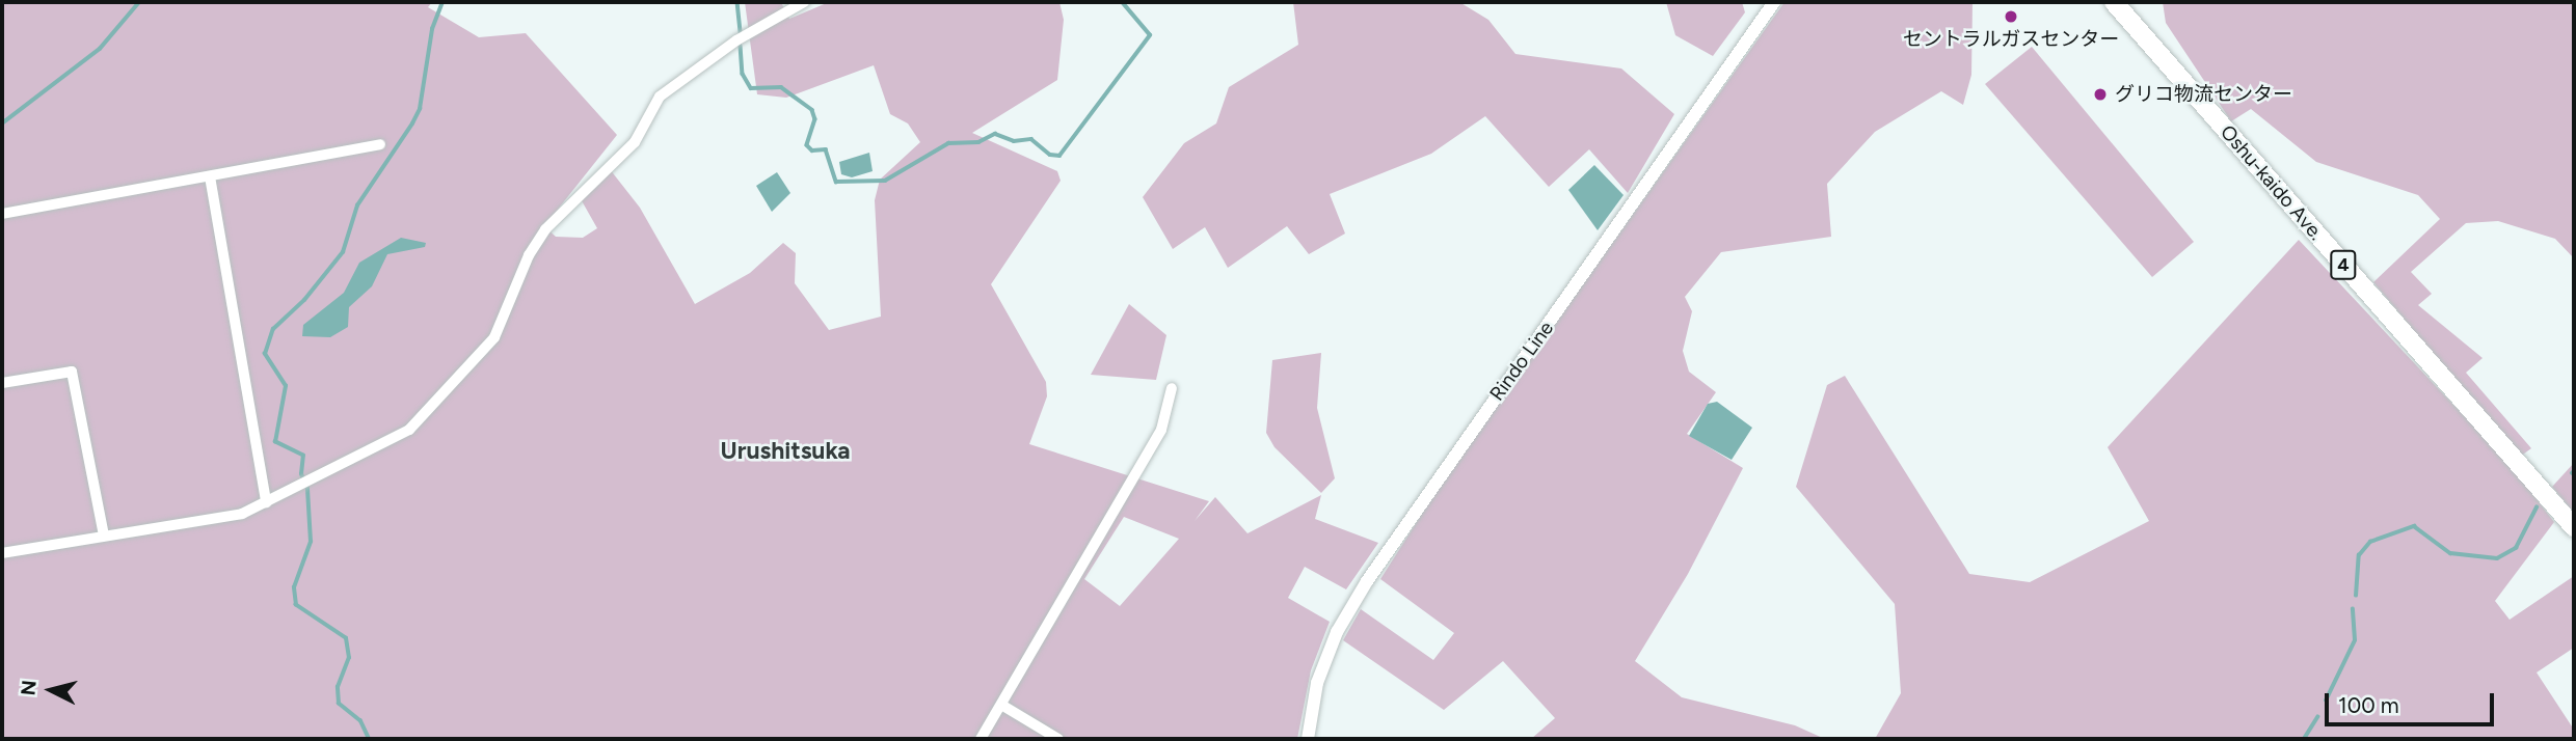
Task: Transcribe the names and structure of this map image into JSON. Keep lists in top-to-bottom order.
{
  "streets": {
    "highway": ["Oshu-kaido Ave.", "4"],
    "street": ["Rindo Line"]
  },
  "districts": ["Urushitsuka"],
  "places": ["セントラルガスセンター", "グリコ物流センター"],
  "scale_bar": "100 m",
  "north": "left"
}
